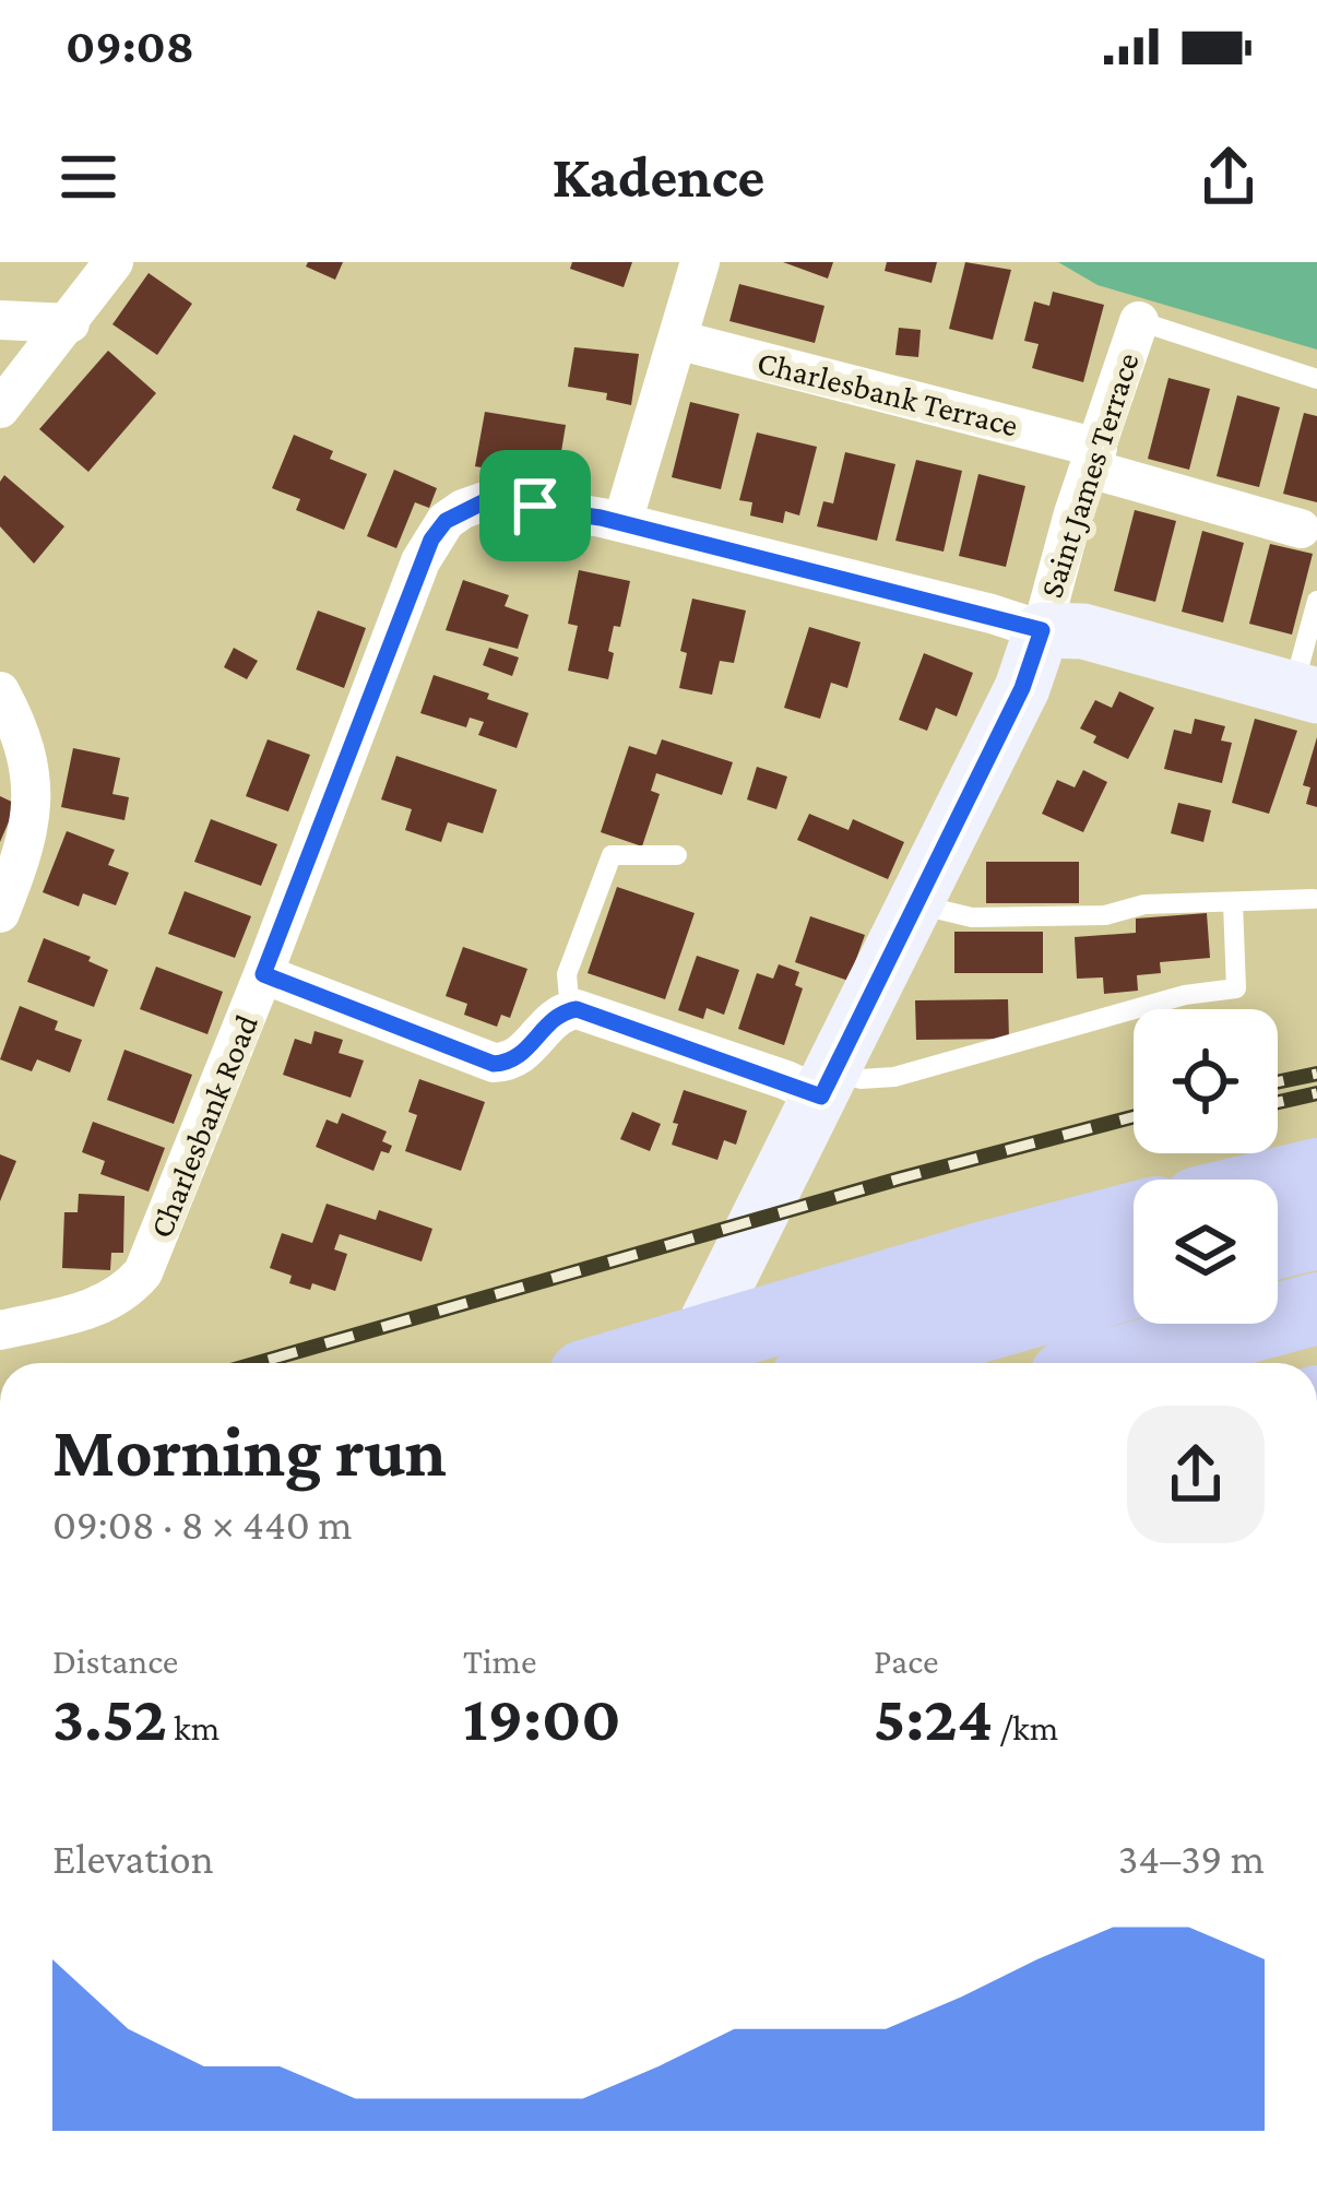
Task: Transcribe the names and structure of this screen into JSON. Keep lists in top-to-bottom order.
{
  "streets": {
    "street": ["Charlesbank Terrace", "Saint James Terrace", "Charlesbank Road"]
  },
  "crossings": [
    ["Charlesbank Terrace", "Saint James Terrace"],
    ["Saint James Terrace", "Charlesbank Road"]
  ],
  "page": {
    "status": "09:08",
    "header": "Kadence",
    "heading": ["Morning run", "09:08 · 8 × 440 m"],
    "stats": [
      ["Distance", "3.52 km"],
      ["Time", "19:00"],
      ["Pace", "5:24 /km"]
    ],
    "chart": ["Elevation", "34–39 m"]
  }
}
